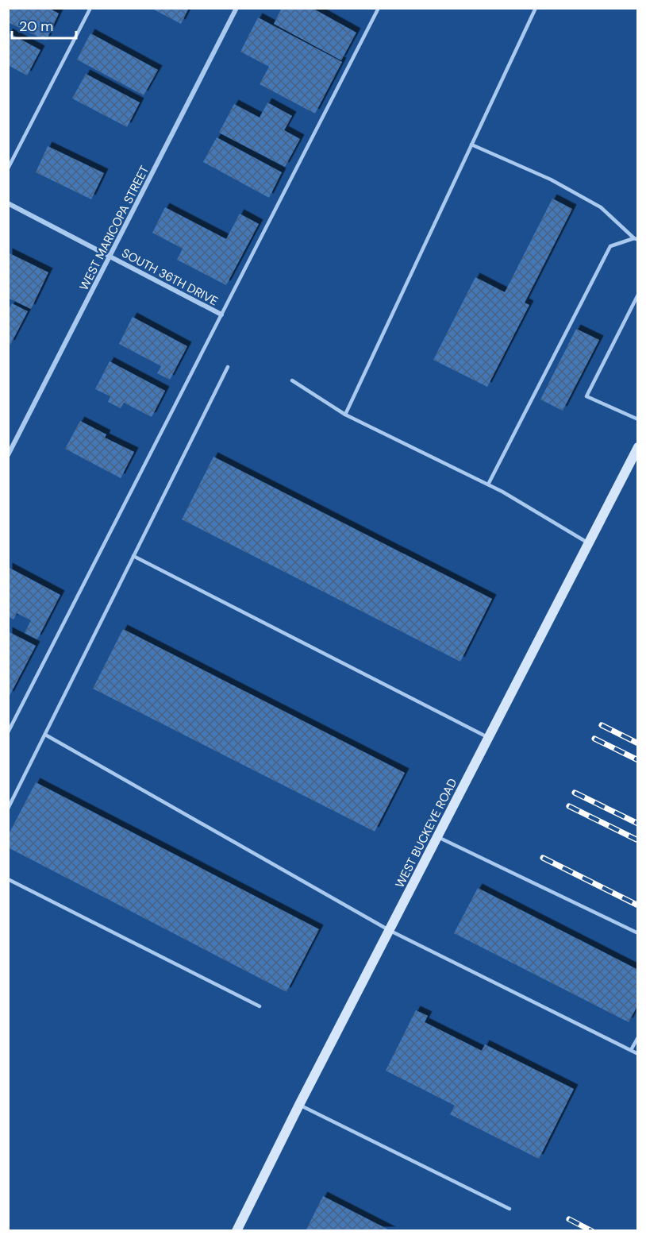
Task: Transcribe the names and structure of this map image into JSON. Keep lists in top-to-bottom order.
{
  "streets": {
    "main road": ["WEST BUCKEYE ROAD"],
    "street": ["WEST MARICOPA STREET", "SOUTH 36TH DRIVE"]
  },
  "crossings": [
    ["WEST MARICOPA STREET", "SOUTH 36TH DRIVE"]
  ],
  "scale_bar": "20 m"
}
